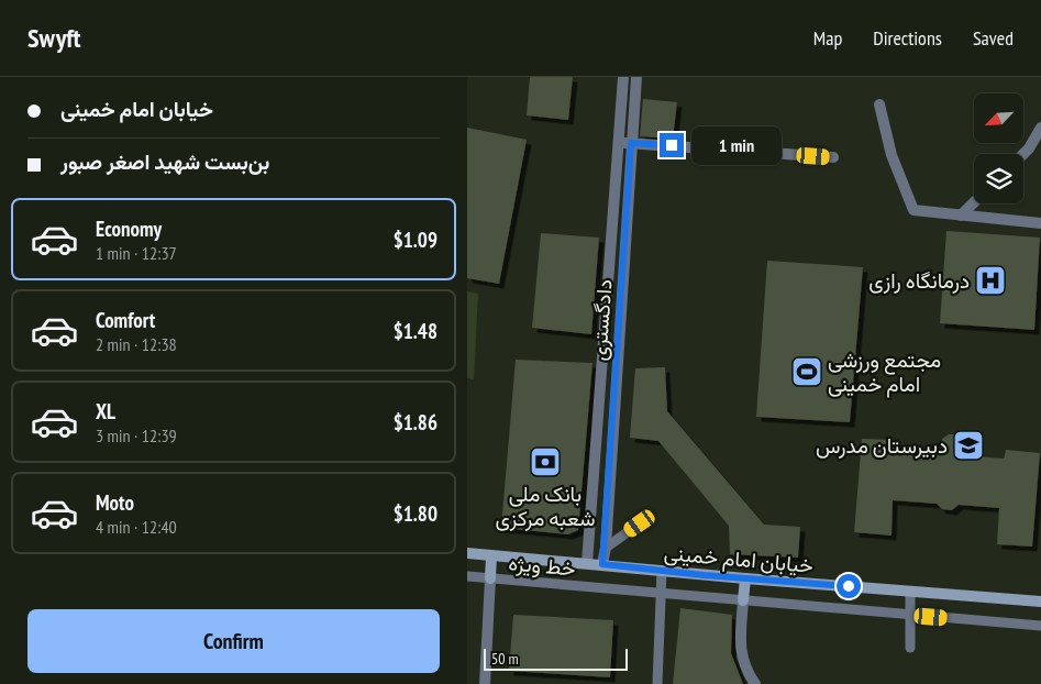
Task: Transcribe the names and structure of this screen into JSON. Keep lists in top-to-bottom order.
{
  "streets": {
    "main road": ["خیابان امام خمینی"],
    "street": ["دادگستری"],
    "lane": ["خط ویژه"]
  },
  "crossings": [
    ["دادگستری", "خیابان امام خمینی"]
  ],
  "places": {
    "hospital": ["درمانگاه رازی"],
    "sports": ["مجتمع ورزشی امام خمینی"],
    "school or university": ["دبیرستان مدرس"],
    "bank": ["بانک ملی شعبه مرکزی"]
  },
  "scale_bar": "50 m",
  "north": "bottom left",
  "page": {
    "header": "Swyft",
    "nav": ["Map", "Directions", "Saved"],
    "banner": ["خیابان امام خمینی", "بن‌بست شهید اصغر صبور"],
    "bubble": "1 min",
    "list": [
      {
        "name": "Economy",
        "note": "1 min · 12:37",
        "value": "$1.09"
      },
      {
        "name": "Comfort",
        "note": "2 min · 12:38",
        "value": "$1.48"
      },
      {
        "name": "XL",
        "note": "3 min · 12:39",
        "value": "$1.86"
      },
      {
        "name": "Moto",
        "note": "4 min · 12:40",
        "value": "$1.80"
      }
    ],
    "buttons": "Confirm",
    "scale": "50 m"
  }
}
